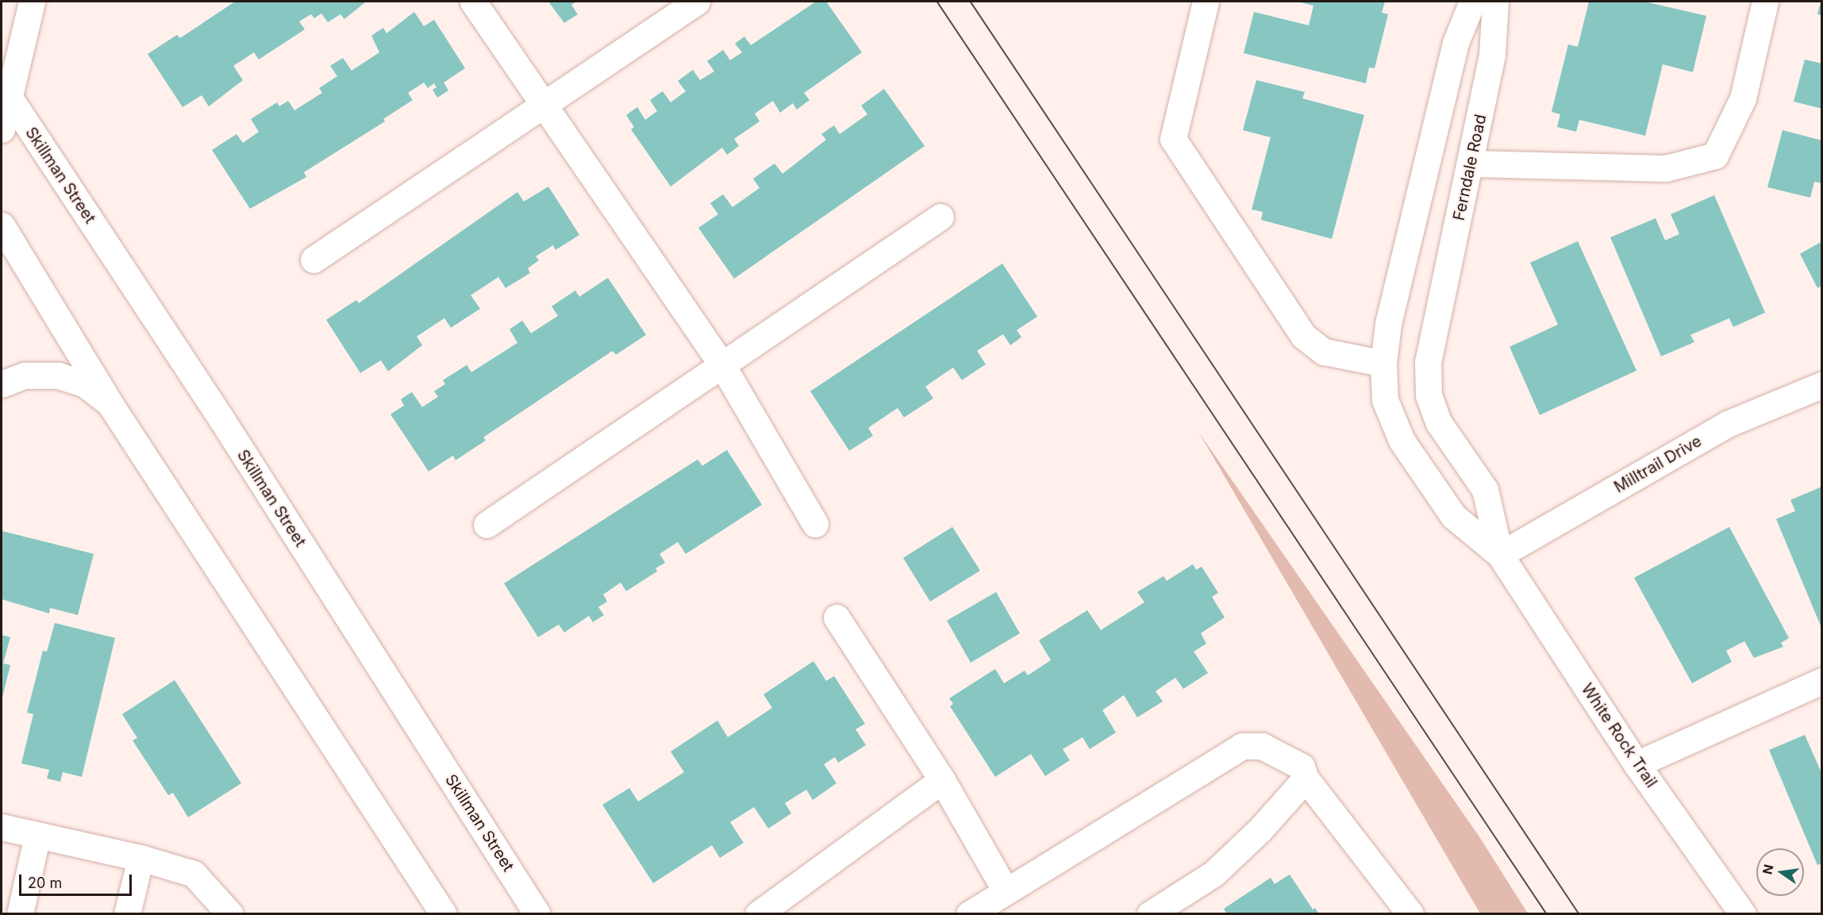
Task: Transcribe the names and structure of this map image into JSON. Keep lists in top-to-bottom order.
{
  "streets": {
    "main road": [
      "Ferndale Road",
      "Skillman Street",
      "Milltrail Drive",
      "White Rock Trail"
    ]
  },
  "crossings": [
    ["Ferndale Road", "White Rock Trail"],
    ["Milltrail Drive", "White Rock Trail"]
  ],
  "scale_bar": "20 m",
  "north": "left"
}
